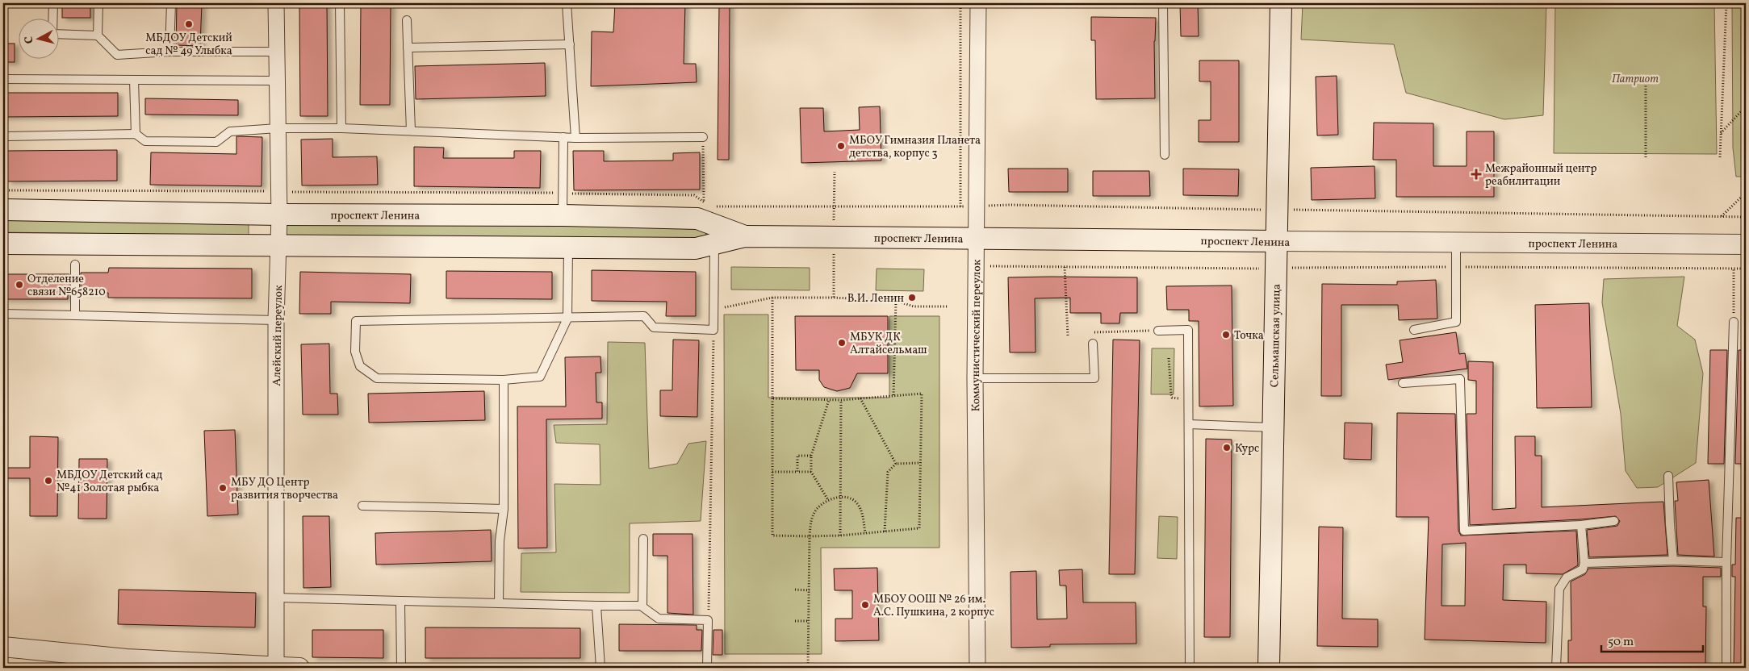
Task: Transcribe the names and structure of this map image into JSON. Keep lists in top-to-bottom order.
{
  "streets": {
    "main road": ["проспект Ленина", "Сельмашская улица"],
    "street": ["Алейский переулок", "Коммунистический переулок"]
  },
  "crossings": [
    ["проспект Ленина", "Алейский переулок"],
    ["проспект Ленина", "Коммунистический переулок"],
    ["проспект Ленина", "Сельмашская улица"]
  ],
  "parks": ["Патриот"],
  "places": {
    "other": [
      "МБДОУ Детский сад № 49 Улыбка",
      "МБОУ Гимназия Планета детства, корпус 3",
      "Отделение связи №658210",
      "В.И. Ленин",
      "Точка",
      "МБУК ДК Алтайсельмаш",
      "Курс",
      "МБДОУ Детский сад №41 Золотая рыбка",
      "МБУ ДО Центр развития творчества",
      "МБОУ ООШ № 26 им. А.С. Пушкина, 2 корпус"
    ],
    "health": ["Межрайонный центр реабилитации"]
  },
  "scale_bar": "50 m",
  "north": "left"
}
